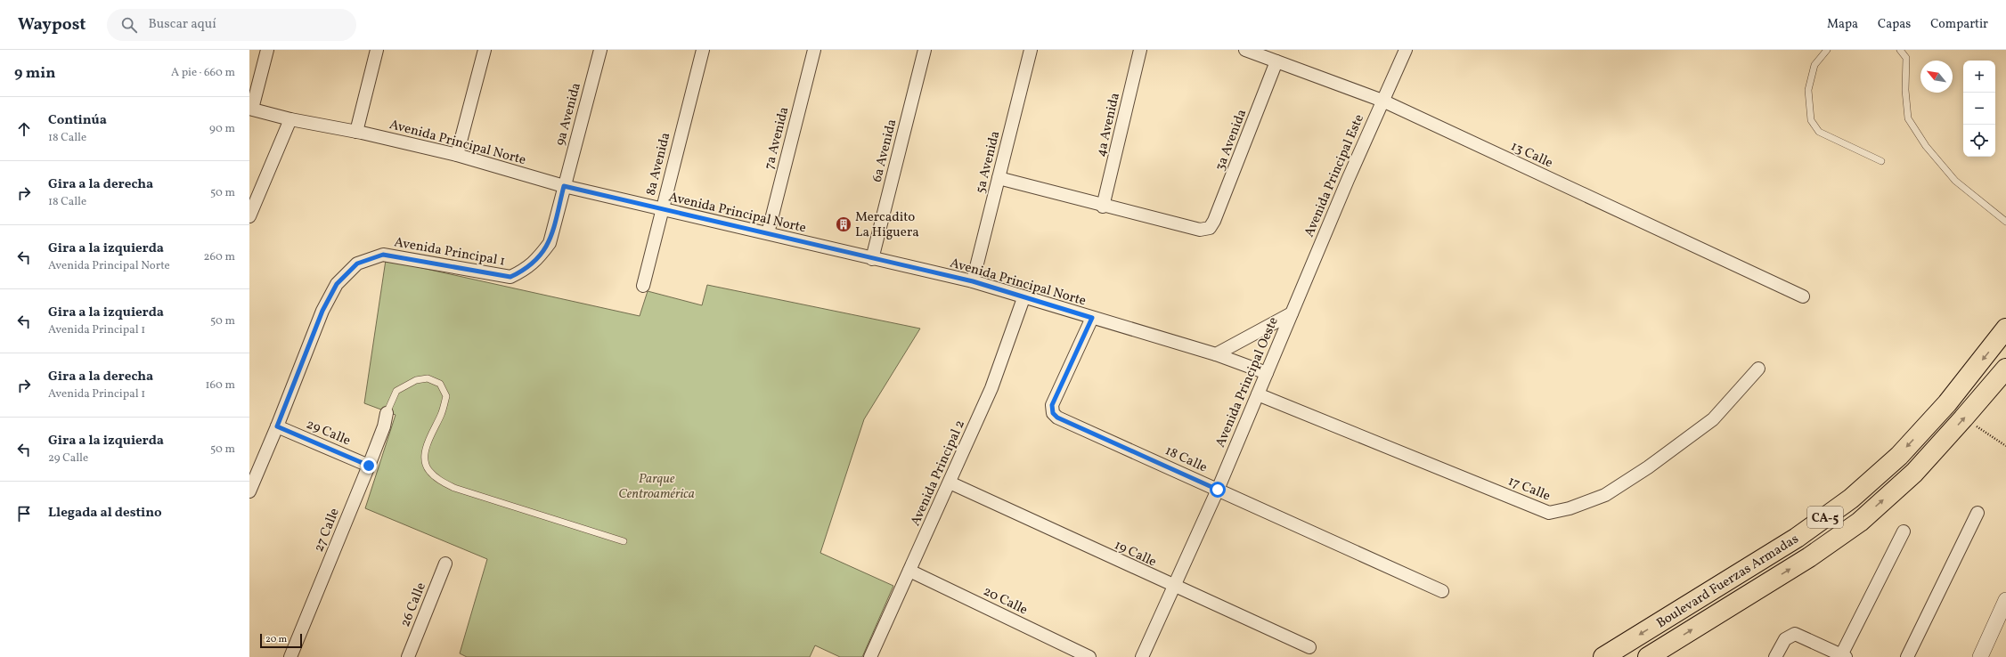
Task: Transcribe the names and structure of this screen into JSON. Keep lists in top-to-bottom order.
{
  "streets": {
    "highway": ["CA-5", "Boulevard Fuerzas Armadas"],
    "street": [
      "9a Avenida",
      "4a Avenida",
      "7a Avenida",
      "3a Avenida",
      "Avenida Principal Norte",
      "6a Avenida",
      "13 Calle",
      "5a Avenida",
      "8a Avenida",
      "Avenida Principal Este",
      "Avenida Principal 1",
      "Avenida Principal Oeste",
      "29 Calle",
      "18 Calle",
      "Avenida Principal 2",
      "17 Calle",
      "27 Calle",
      "19 Calle",
      "20 Calle",
      "26 Calle"
    ]
  },
  "crossings": [
    ["9a Avenida", "Avenida Principal Norte"],
    ["9a Avenida", "Avenida Principal 1"],
    ["4a Avenida", "3a Avenida"],
    ["7a Avenida", "Avenida Principal Norte"],
    ["3a Avenida", "13 Calle"],
    ["Avenida Principal Norte", "6a Avenida"],
    ["Avenida Principal Norte", "5a Avenida"],
    ["Avenida Principal Norte", "8a Avenida"],
    ["Avenida Principal Norte", "Avenida Principal 1"],
    ["Avenida Principal Norte", "Avenida Principal Oeste"],
    ["Avenida Principal Norte", "18 Calle"],
    ["Avenida Principal Norte", "Avenida Principal 2"],
    ["13 Calle", "Avenida Principal Este"],
    ["Avenida Principal Este", "Avenida Principal Oeste"],
    ["Avenida Principal 1", "29 Calle"],
    ["Avenida Principal Oeste", "18 Calle"],
    ["Avenida Principal Oeste", "17 Calle"],
    ["Avenida Principal Oeste", "19 Calle"],
    ["29 Calle", "27 Calle"],
    ["Avenida Principal 2", "19 Calle"],
    ["Avenida Principal 2", "20 Calle"]
  ],
  "parks": ["Parque Centroamérica"],
  "places": {
    "building": ["Mercadito La Higuera"]
  },
  "scale_bar": "20 m",
  "north": "top left",
  "page": {
    "header": "Waypost",
    "search": "Buscar aquí",
    "nav": ["Mapa", "Capas", "Compartir"],
    "heading": ["9 min", "A pie · 660 m"],
    "map_buttons": ["+", "−"],
    "list": [
      ["Continúa", "18 Calle", "90 m"],
      ["Gira a la derecha", "18 Calle", "50 m"],
      ["Gira a la izquierda", "Avenida Principal Norte", "260 m"],
      ["Gira a la izquierda", "Avenida Principal 1", "50 m"],
      ["Gira a la derecha", "Avenida Principal 1", "160 m"],
      ["Gira a la izquierda", "29 Calle", "50 m"],
      "Llegada al destino"
    ],
    "scale": "20 m"
  }
}
